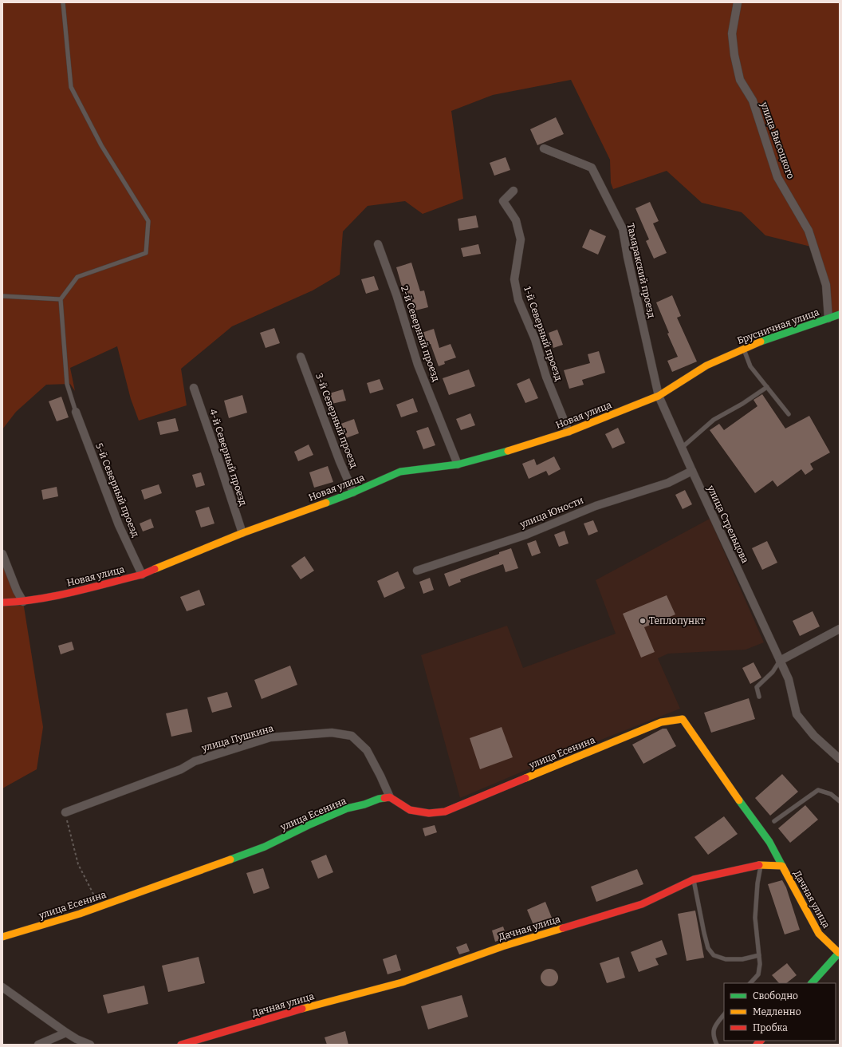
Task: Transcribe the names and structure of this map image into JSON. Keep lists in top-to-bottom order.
{
  "streets": {
    "street": [
      "улица Высоцкого",
      "Тамаракский проезд",
      "Брусничная улица",
      "2-й Северный проезд",
      "1-й Северный проезд",
      "Новая улица",
      "3-й Северный проезд",
      "4-й Северный проезд",
      "5-й Северный проезд",
      "улица Юности",
      "улица Стрельцова",
      "улица Пушкина",
      "улица Есенина",
      "Дачная улица"
    ]
  },
  "crossings": [
    ["улица Высоцкого", "Брусничная улица"],
    ["Тамаракский проезд", "Брусничная улица"],
    ["Тамаракский проезд", "Новая улица"],
    ["Тамаракский проезд", "улица Стрельцова"],
    ["Брусничная улица", "Новая улица"],
    ["Брусничная улица", "улица Стрельцова"],
    ["2-й Северный проезд", "Новая улица"],
    ["1-й Северный проезд", "Новая улица"],
    ["Новая улица", "3-й Северный проезд"],
    ["Новая улица", "4-й Северный проезд"],
    ["Новая улица", "5-й Северный проезд"],
    ["Новая улица", "улица Стрельцова"],
    ["улица Юности", "улица Стрельцова"],
    ["улица Пушкина", "улица Есенина"],
    ["улица Есенина", "Дачная улица"]
  ],
  "places": ["Теплопункт"],
  "legend": ["Свободно", "Медленно", "Пробка"]
}
